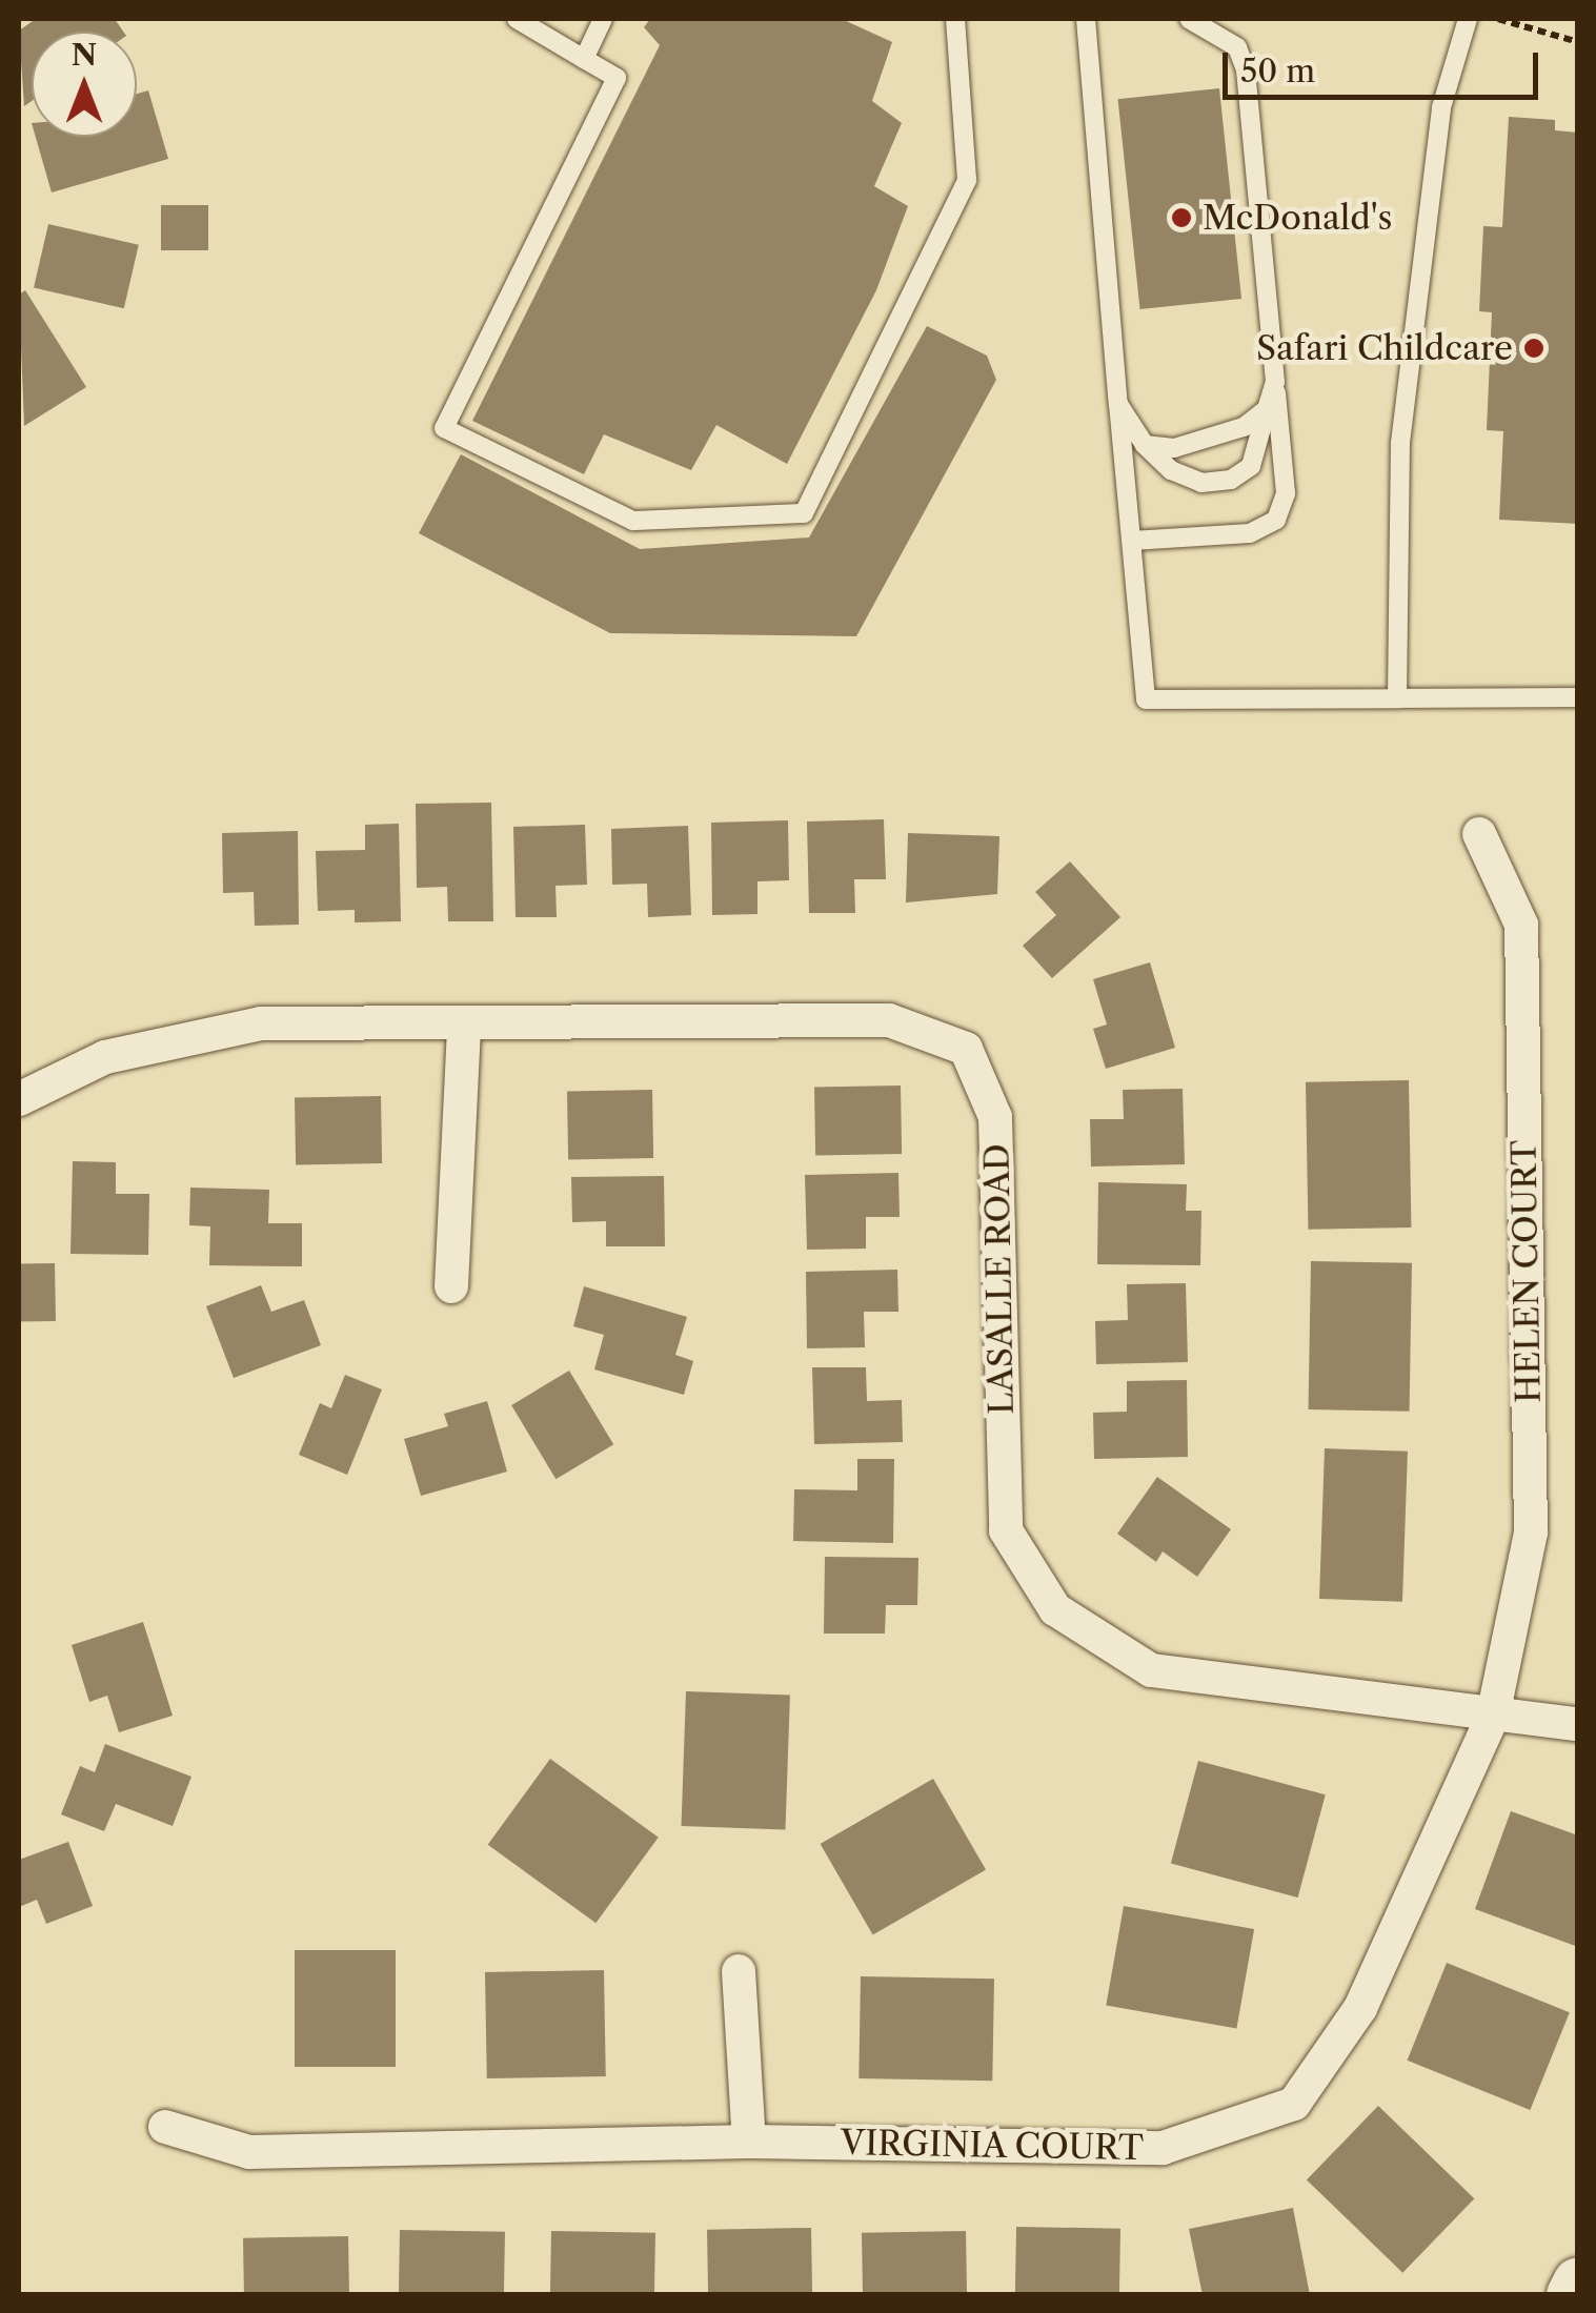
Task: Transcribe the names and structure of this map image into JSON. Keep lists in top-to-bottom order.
{
  "streets": {
    "street": ["HELEN COURT", "LASALLE ROAD", "VIRGINIA COURT"]
  },
  "crossings": [
    ["HELEN COURT", "LASALLE ROAD"],
    ["HELEN COURT", "VIRGINIA COURT"],
    ["LASALLE ROAD", "VIRGINIA COURT"]
  ],
  "places": ["McDonald's", "Safari Childcare"],
  "scale_bar": "50 m",
  "north": "top"
}
